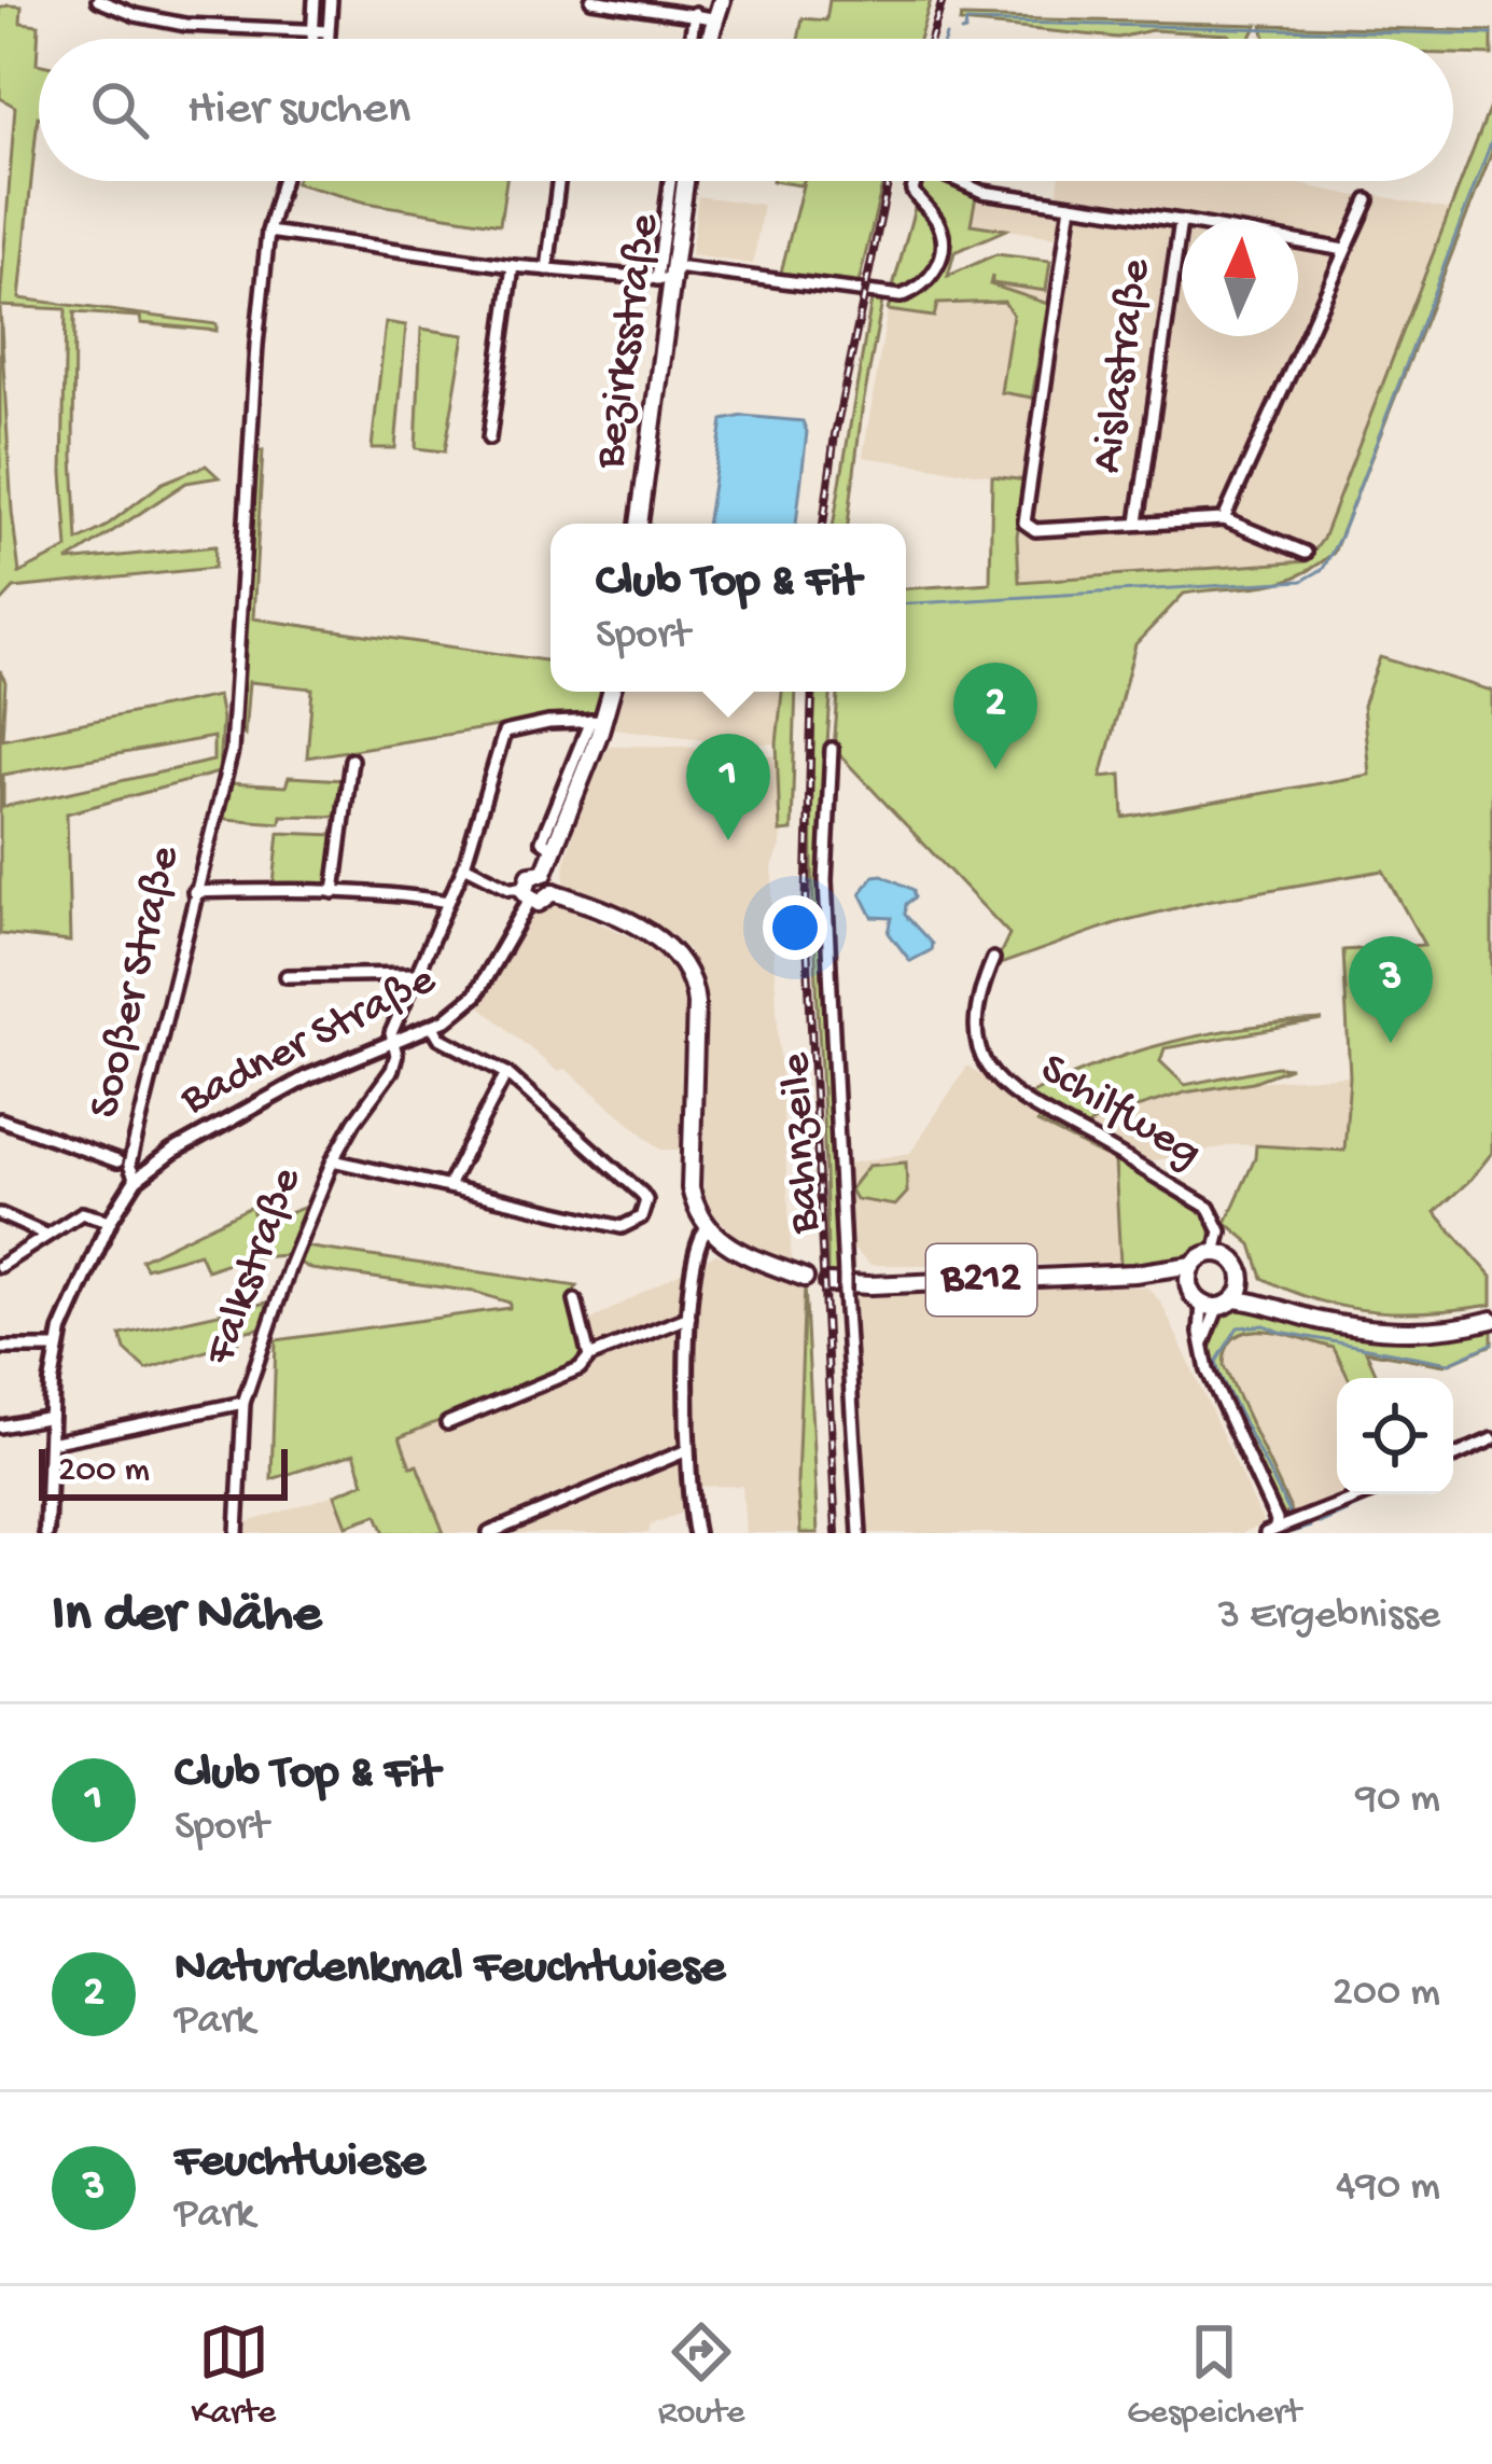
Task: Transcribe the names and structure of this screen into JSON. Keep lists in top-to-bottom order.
{
  "streets": {
    "main road": ["Bezirksstraße", "B212"],
    "street": [
      "Aislastraße",
      "Sooßer Straße",
      "Badner Straße",
      "Schilfweg",
      "Bahnzeile",
      "Falkstraße"
    ]
  },
  "crossings": [
    ["Sooßer Straße", "Badner Straße"],
    ["Badner Straße", "Falkstraße"],
    ["Schilfweg", "B212"]
  ],
  "scale_bar": "200 m",
  "north": "top",
  "page": {
    "search": "Hier suchen",
    "popup": ["Club Top & Fit", "Sport"],
    "pins": ["2", "1", "3"],
    "scale": "200 m",
    "heading": ["In der Nähe", "3 Ergebnisse"],
    "list": [
      {
        "mark": "1",
        "name": "Club Top & Fit",
        "note": "Sport",
        "value": "90 m"
      },
      {
        "mark": "2",
        "name": "Naturdenkmal Feuchtwiese",
        "note": "Park",
        "value": "200 m"
      },
      {
        "mark": "3",
        "name": "Feuchtwiese",
        "note": "Park",
        "value": "490 m"
      }
    ],
    "nav": ["Karte", "Route", "Gespeichert"]
  }
}
